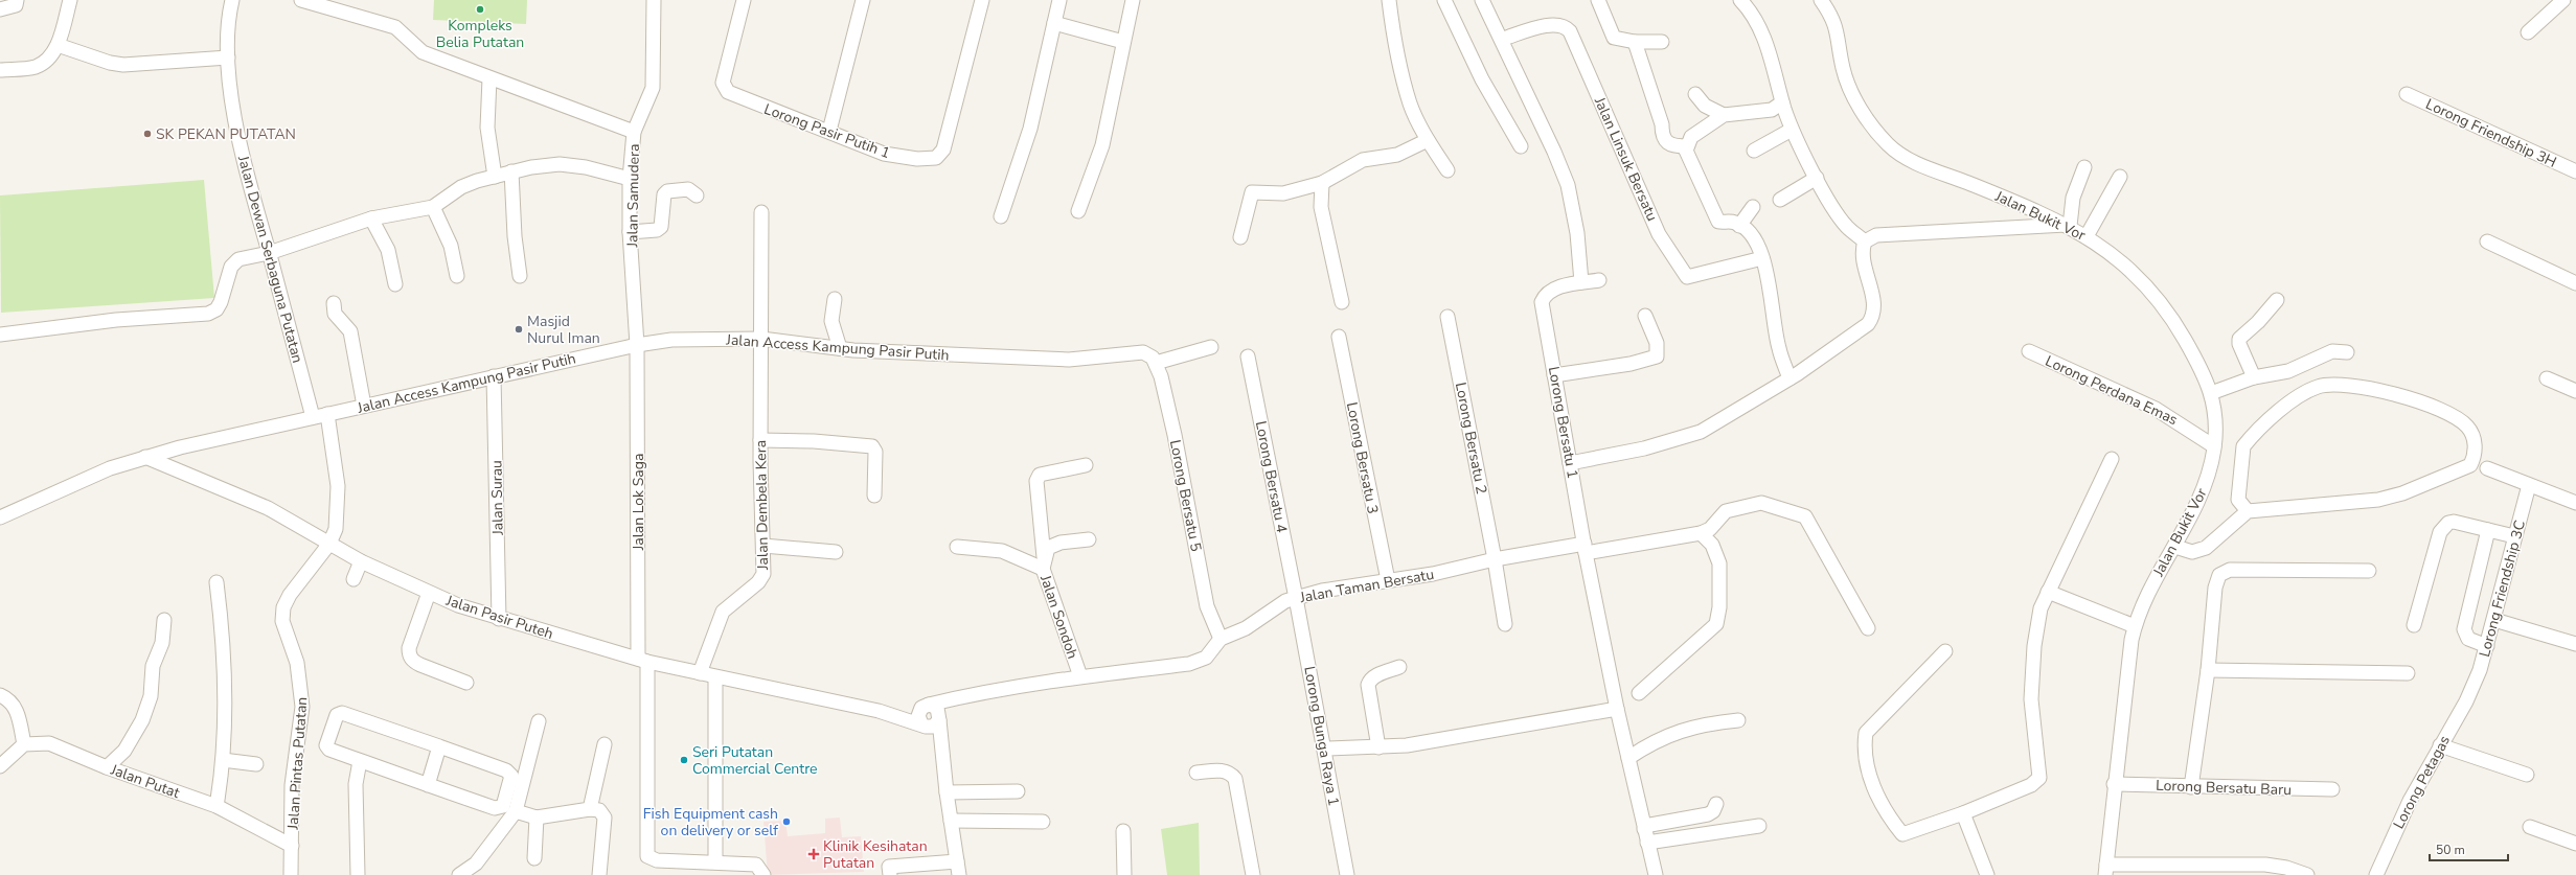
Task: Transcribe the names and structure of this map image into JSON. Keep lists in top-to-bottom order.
{
  "streets": {
    "street": [
      "Lorong Pasir Putih 1",
      "Lorong Friendship 3H",
      "Jalan Linsuk Bersatu",
      "Jalan Samudera",
      "Jalan Bukit Vor",
      "Jalan Dewan Serbaguna Putatan",
      "Jalan Access Kampung Pasir Putih",
      "Lorong Perdana Emas",
      "Lorong Bersatu 1",
      "Lorong Bersatu 2",
      "Lorong Bersatu 3",
      "Lorong Bersatu 4",
      "Lorong Bersatu 5",
      "Jalan Surau",
      "Jalan Lok Saga",
      "Jalan Dembela Kera",
      "Jalan Taman Bersatu",
      "Lorong Friendship 3C",
      "Jalan Pasir Puteh",
      "Jalan Sondoh",
      "Lorong Bunga Raya 1",
      "Jalan Pintas Putatan",
      "Jalan Putat",
      "Lorong Petagas",
      "Lorong Bersatu Baru"
    ]
  },
  "crossings": [
    ["Jalan Samudera", "Jalan Access Kampung Pasir Putih"],
    ["Jalan Samudera", "Jalan Lok Saga"],
    ["Jalan Bukit Vor", "Lorong Perdana Emas"],
    ["Jalan Bukit Vor", "Lorong Bersatu Baru"],
    ["Jalan Dewan Serbaguna Putatan", "Jalan Access Kampung Pasir Putih"],
    ["Jalan Access Kampung Pasir Putih", "Lorong Bersatu 5"],
    ["Jalan Access Kampung Pasir Putih", "Jalan Surau"],
    ["Jalan Access Kampung Pasir Putih", "Jalan Lok Saga"],
    ["Jalan Access Kampung Pasir Putih", "Jalan Dembela Kera"],
    ["Jalan Access Kampung Pasir Putih", "Jalan Pasir Puteh"],
    ["Jalan Access Kampung Pasir Putih", "Jalan Pintas Putatan"],
    ["Lorong Bersatu 1", "Jalan Taman Bersatu"],
    ["Lorong Bersatu 2", "Jalan Taman Bersatu"],
    ["Lorong Bersatu 3", "Jalan Taman Bersatu"],
    ["Lorong Bersatu 4", "Jalan Taman Bersatu"],
    ["Lorong Bersatu 4", "Lorong Bunga Raya 1"],
    ["Lorong Bersatu 5", "Jalan Taman Bersatu"],
    ["Jalan Surau", "Jalan Pasir Puteh"],
    ["Jalan Lok Saga", "Jalan Pasir Puteh"],
    ["Jalan Dembela Kera", "Jalan Pasir Puteh"],
    ["Jalan Taman Bersatu", "Jalan Pasir Puteh"],
    ["Jalan Taman Bersatu", "Jalan Sondoh"],
    ["Jalan Taman Bersatu", "Lorong Bunga Raya 1"],
    ["Lorong Friendship 3C", "Lorong Petagas"],
    ["Jalan Pasir Puteh", "Jalan Pintas Putatan"],
    ["Jalan Pintas Putatan", "Jalan Putat"]
  ],
  "places": {
    "other": [
      "Kompleks Belia Putatan",
      "SK PEKAN PUTATAN",
      "Masjid Nurul Iman",
      "Seri Putatan Commercial Centre",
      "Fish Equipment cash on delivery or self"
    ],
    "health": ["Klinik Kesihatan Putatan"]
  },
  "scale_bar": "50 m"
}
